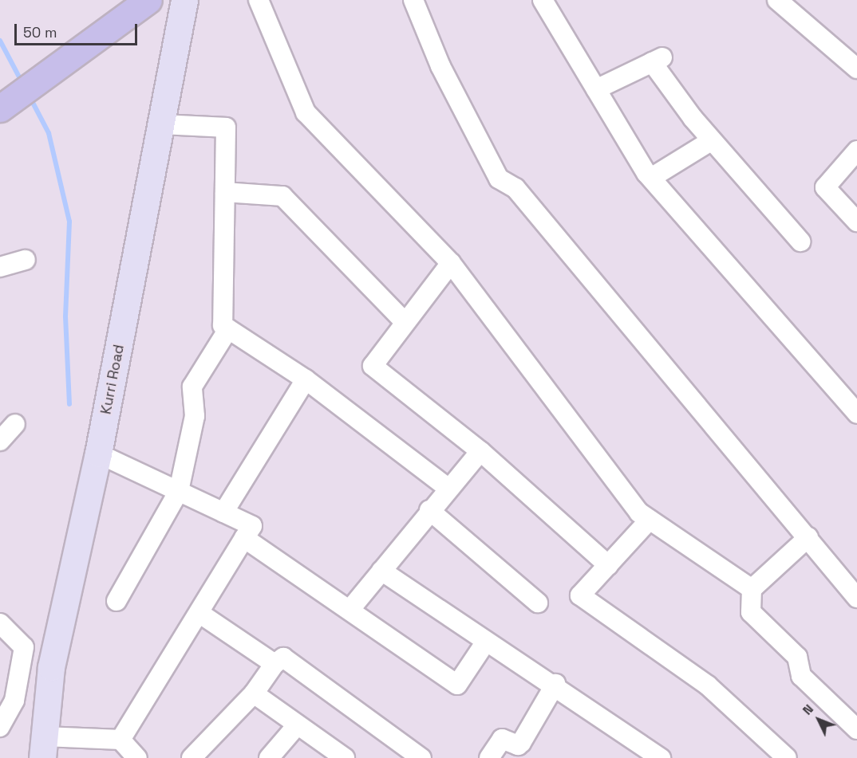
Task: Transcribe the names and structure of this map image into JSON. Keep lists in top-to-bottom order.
{
  "streets": {
    "main road": ["Kurri Road"]
  },
  "scale_bar": "50 m",
  "north": "top left"
}
